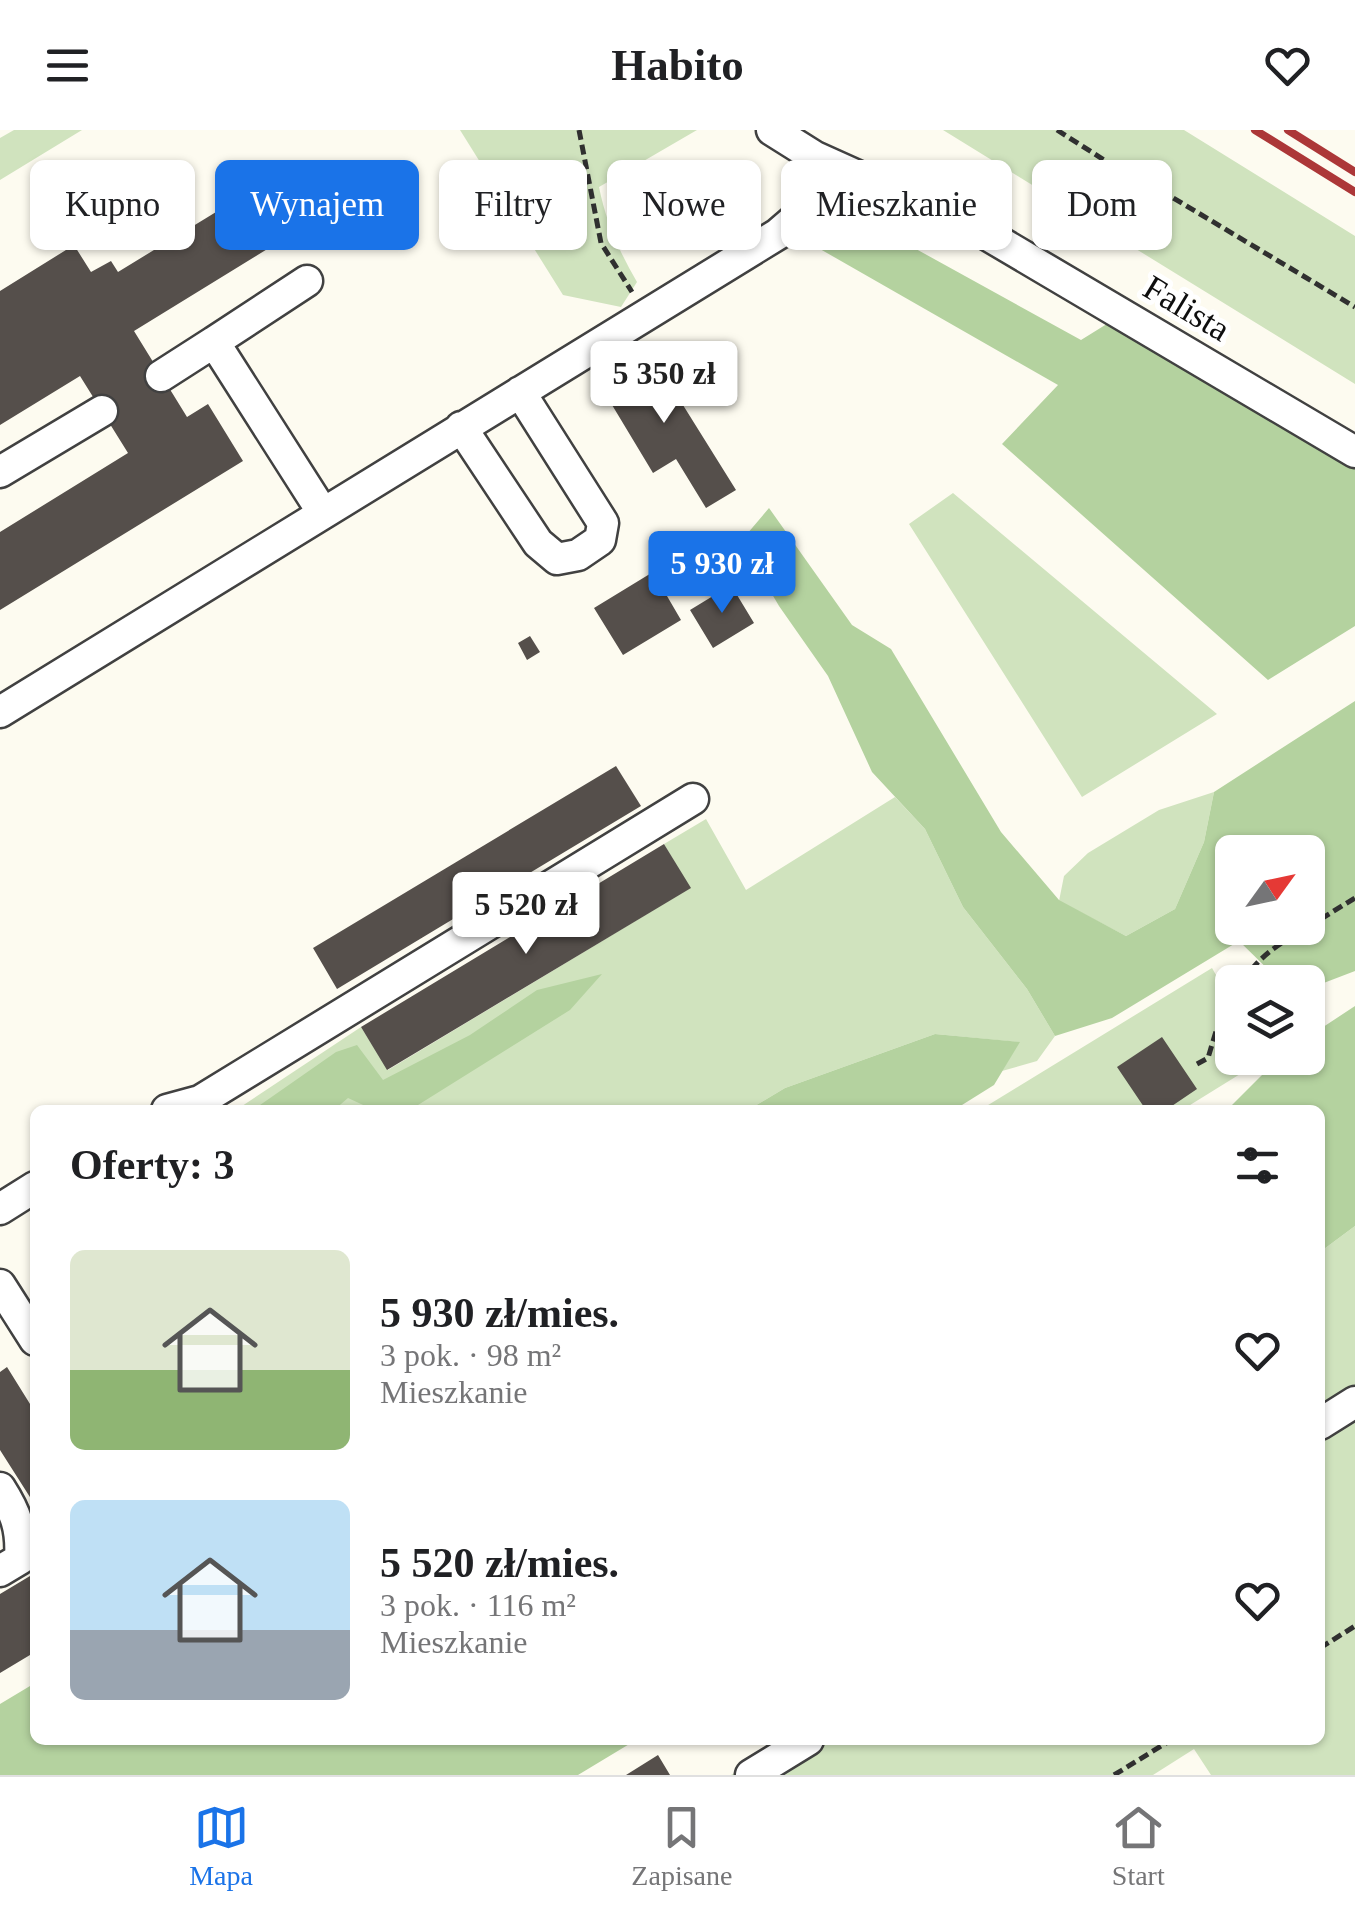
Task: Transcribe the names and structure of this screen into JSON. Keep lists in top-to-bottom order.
{
  "streets": {
    "lane": ["Falista"]
  },
  "north": "top right",
  "page": {
    "header": "Habito",
    "chip": [
      "Kupno",
      "Wynajem",
      "Filtry",
      "Nowe",
      "Mieszkanie",
      "Dom"
    ],
    "price": ["5 350 zł", "5 930 zł", "5 520 zł"],
    "heading": "Oferty: 3",
    "list": [
      {
        "name": "5 930 zł/mies.",
        "note": "3 pok. · 98 m² · Mieszkanie"
      },
      {
        "name": "5 520 zł/mies.",
        "note": "3 pok. · 116 m² · Mieszkanie"
      }
    ],
    "tabs": ["Mapa", "Zapisane", "Start"]
  }
}
